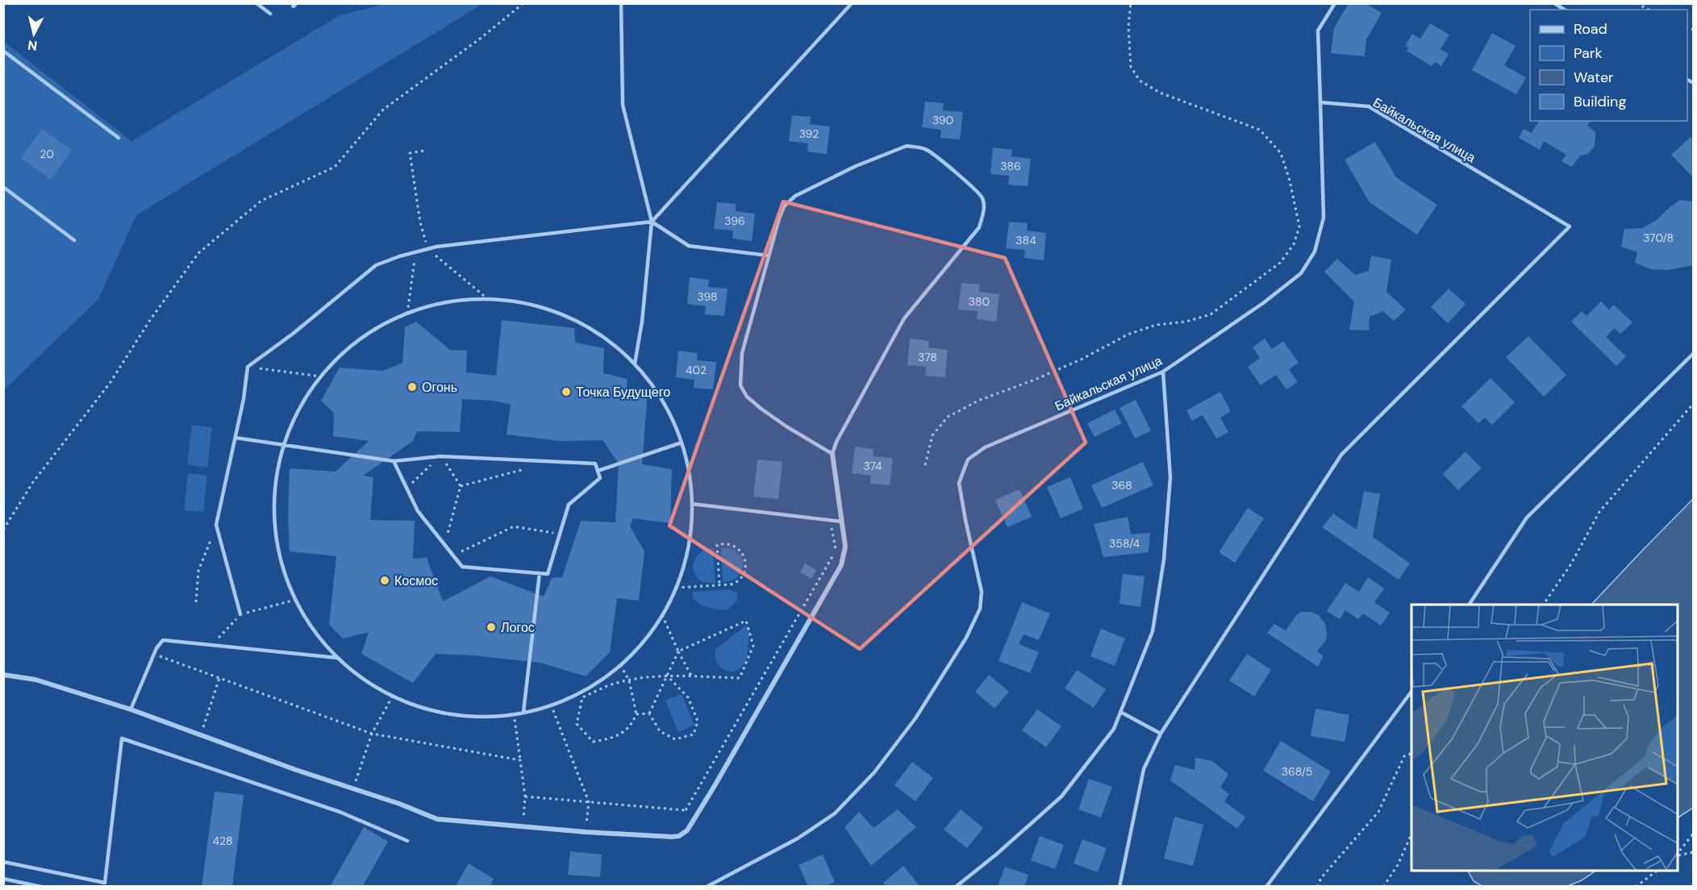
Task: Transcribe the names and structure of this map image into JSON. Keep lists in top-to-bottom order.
{
  "streets": {
    "lane": ["Байкальская улица"]
  },
  "places": [
    "Огонь",
    "Точка Будущего",
    "Космос",
    "Логос"
  ],
  "house_numbers": [
    "390",
    "392",
    "20",
    "386",
    "396",
    "370/8",
    "384",
    "398",
    "380",
    "378",
    "402",
    "374",
    "368",
    "358/4",
    "368/5",
    "428"
  ],
  "legend": [
    "Road",
    "Park",
    "Water",
    "Building"
  ],
  "north": "bottom"
}
